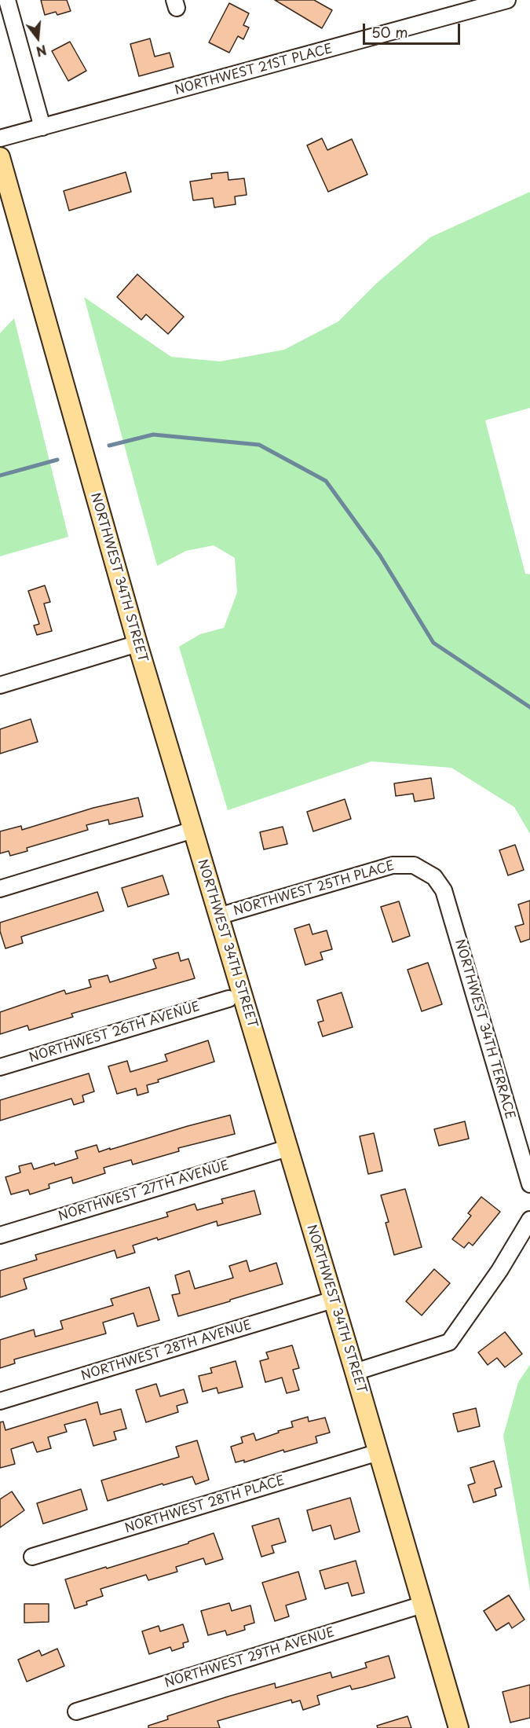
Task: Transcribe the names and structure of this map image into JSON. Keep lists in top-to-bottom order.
{
  "streets": {
    "main road": ["NORTHWEST 34TH STREET"],
    "street": [
      "NORTHWEST 21ST PLACE",
      "NORTHWEST 25TH PLACE",
      "NORTHWEST 34TH TERRACE",
      "NORTHWEST 26TH AVENUE",
      "NORTHWEST 27TH AVENUE",
      "NORTHWEST 28TH AVENUE",
      "NORTHWEST 28TH PLACE",
      "NORTHWEST 29TH AVENUE"
    ]
  },
  "crossings": [
    ["NORTHWEST 34TH STREET", "NORTHWEST 25TH PLACE"],
    ["NORTHWEST 34TH STREET", "NORTHWEST 27TH AVENUE"],
    ["NORTHWEST 34TH STREET", "NORTHWEST 28TH AVENUE"],
    ["NORTHWEST 34TH STREET", "NORTHWEST 28TH PLACE"],
    ["NORTHWEST 34TH STREET", "NORTHWEST 29TH AVENUE"],
    ["NORTHWEST 25TH PLACE", "NORTHWEST 34TH TERRACE"]
  ],
  "scale_bar": "50 m",
  "north": "bottom"
}
